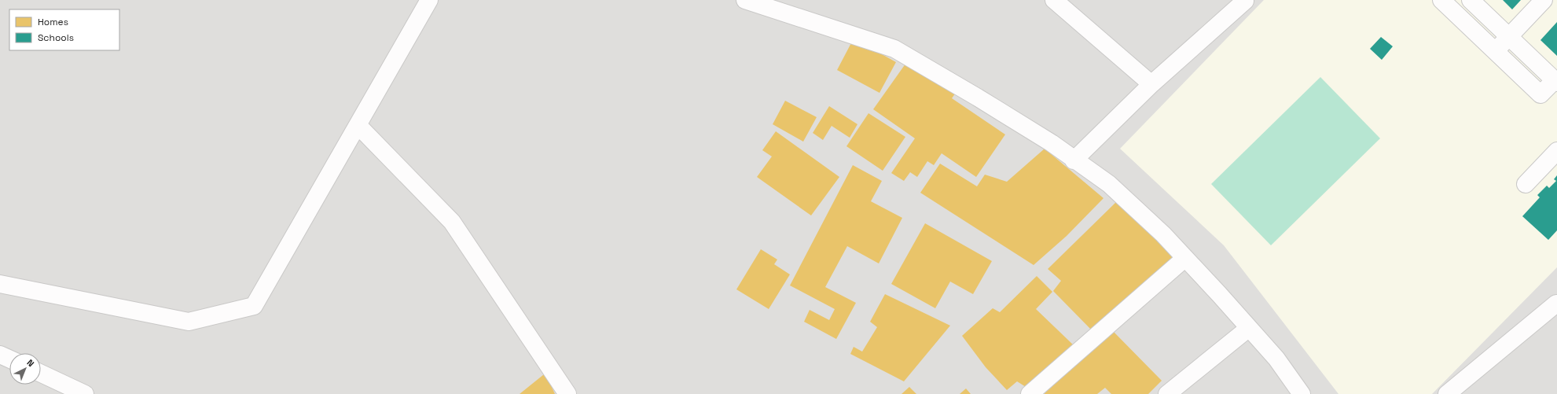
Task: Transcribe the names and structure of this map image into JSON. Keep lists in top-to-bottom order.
{
  "legend": ["Homes", "Schools"],
  "north": "top right"
}
